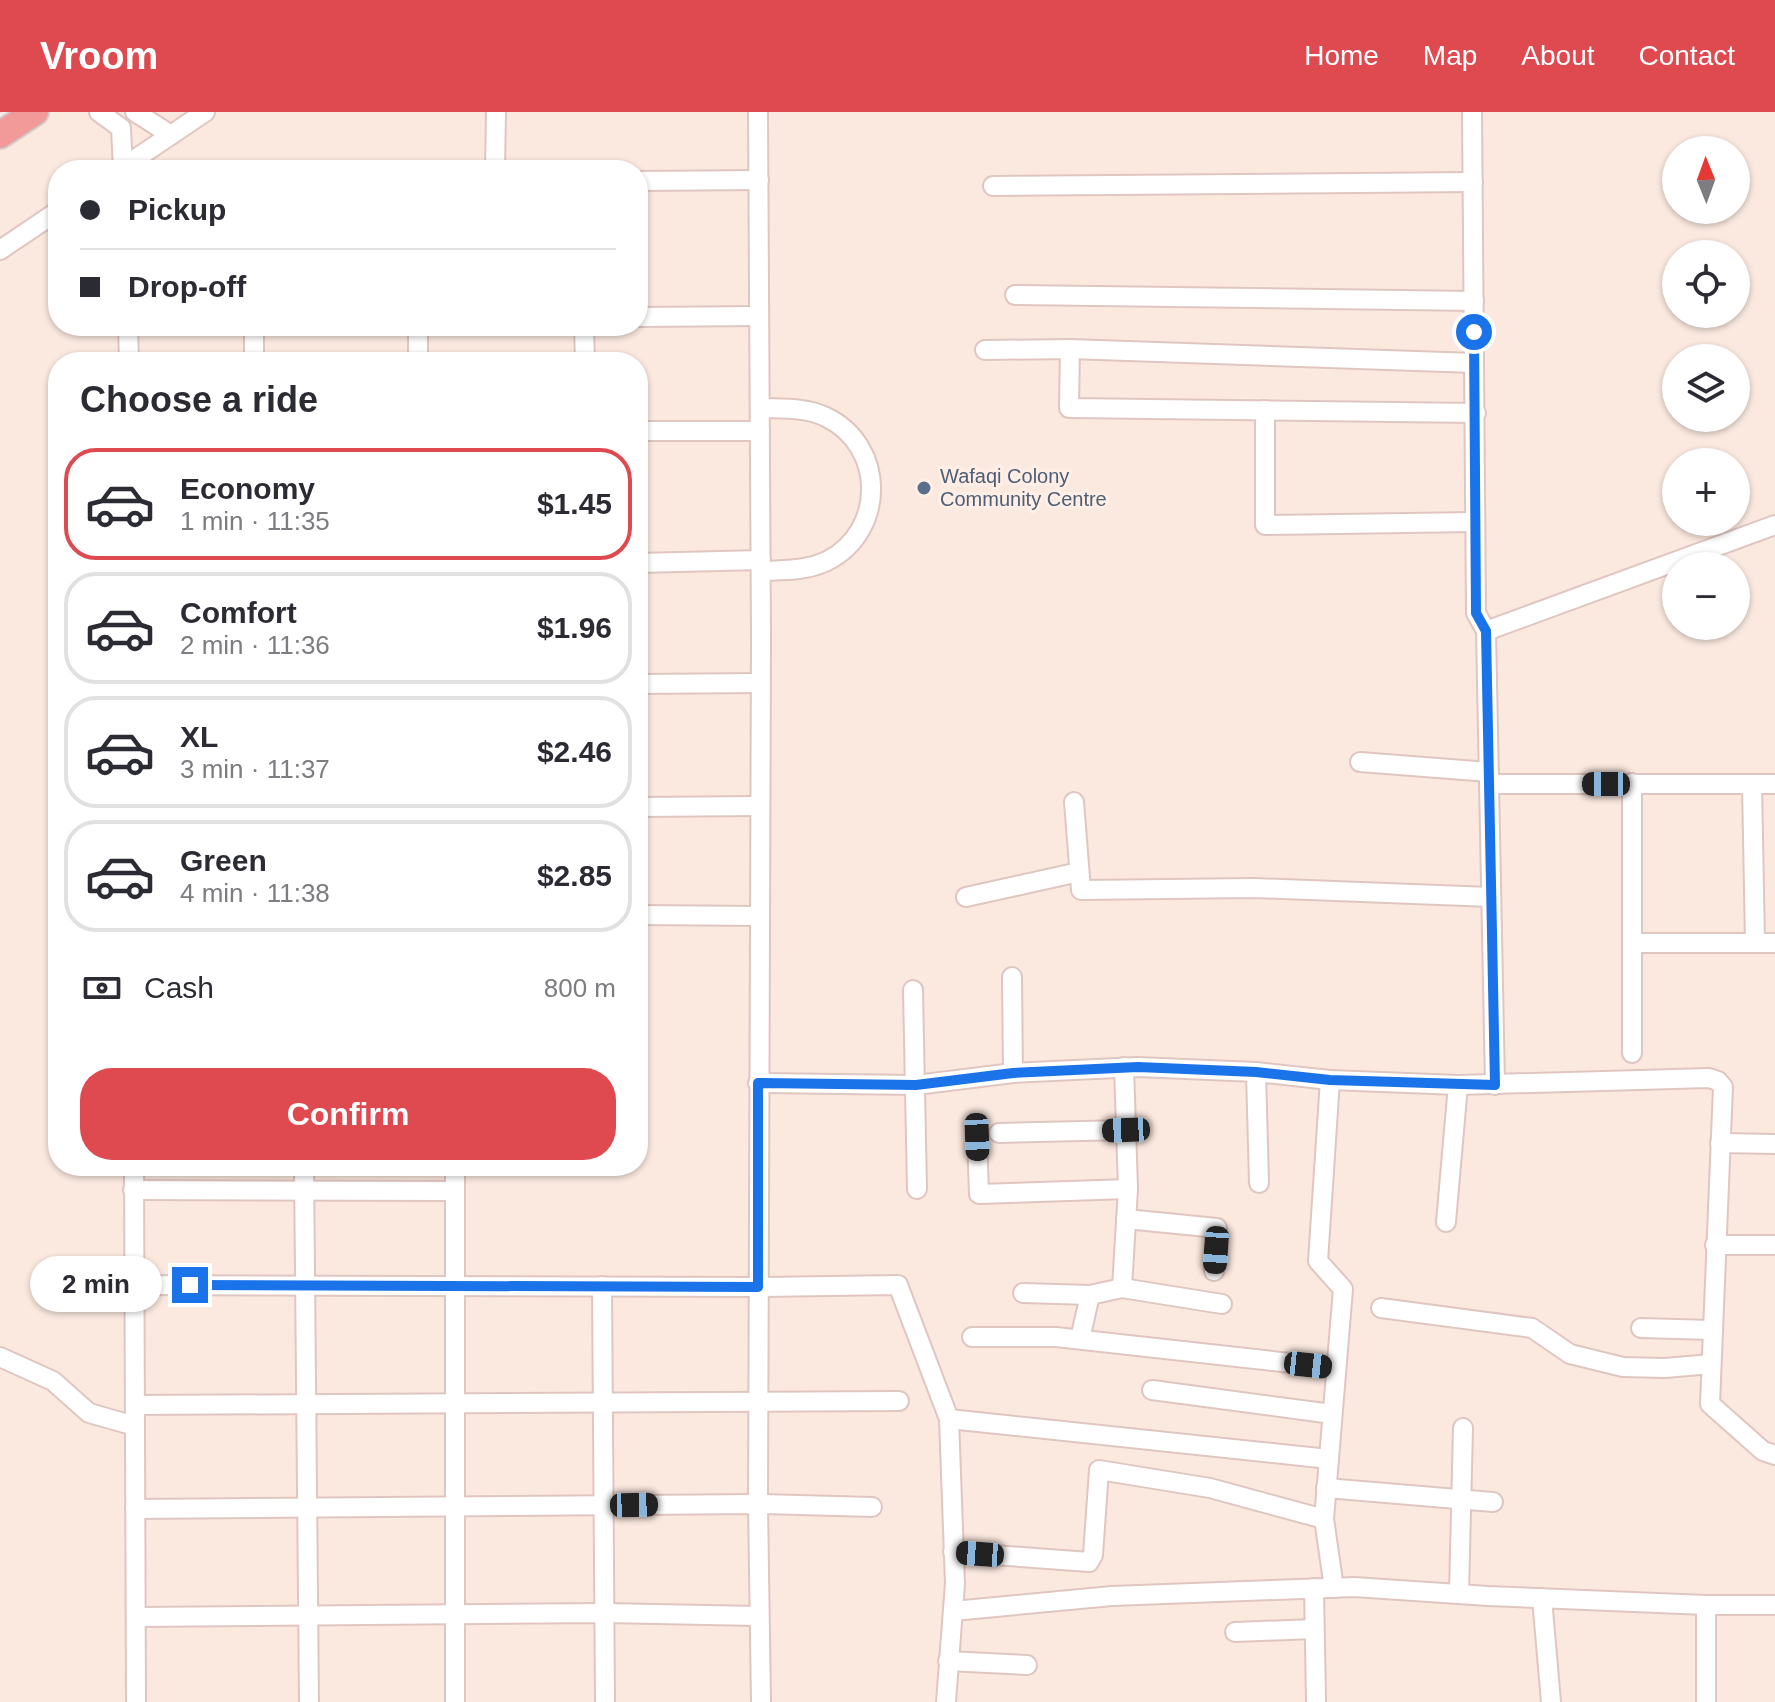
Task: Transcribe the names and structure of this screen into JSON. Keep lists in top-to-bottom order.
{
  "places": ["Wafaqi Colony Community Centre"],
  "north": "top",
  "page": {
    "header": "Vroom",
    "nav": [
      "Home",
      "Map",
      "About",
      "Contact"
    ],
    "map_buttons": ["+", "−"],
    "banner": ["Pickup", "Drop-off"],
    "heading": "Choose a ride",
    "list": [
      {
        "name": "Economy",
        "note": "1 min · 11:35",
        "value": "$1.45"
      },
      {
        "name": "Comfort",
        "note": "2 min · 11:36",
        "value": "$1.96"
      },
      {
        "name": "XL",
        "note": "3 min · 11:37",
        "value": "$2.46"
      },
      {
        "name": "Green",
        "note": "4 min · 11:38",
        "value": "$2.85"
      }
    ],
    "pay": ["Cash", "800 m"],
    "buttons": "Confirm",
    "bubble": "2 min"
  }
}
